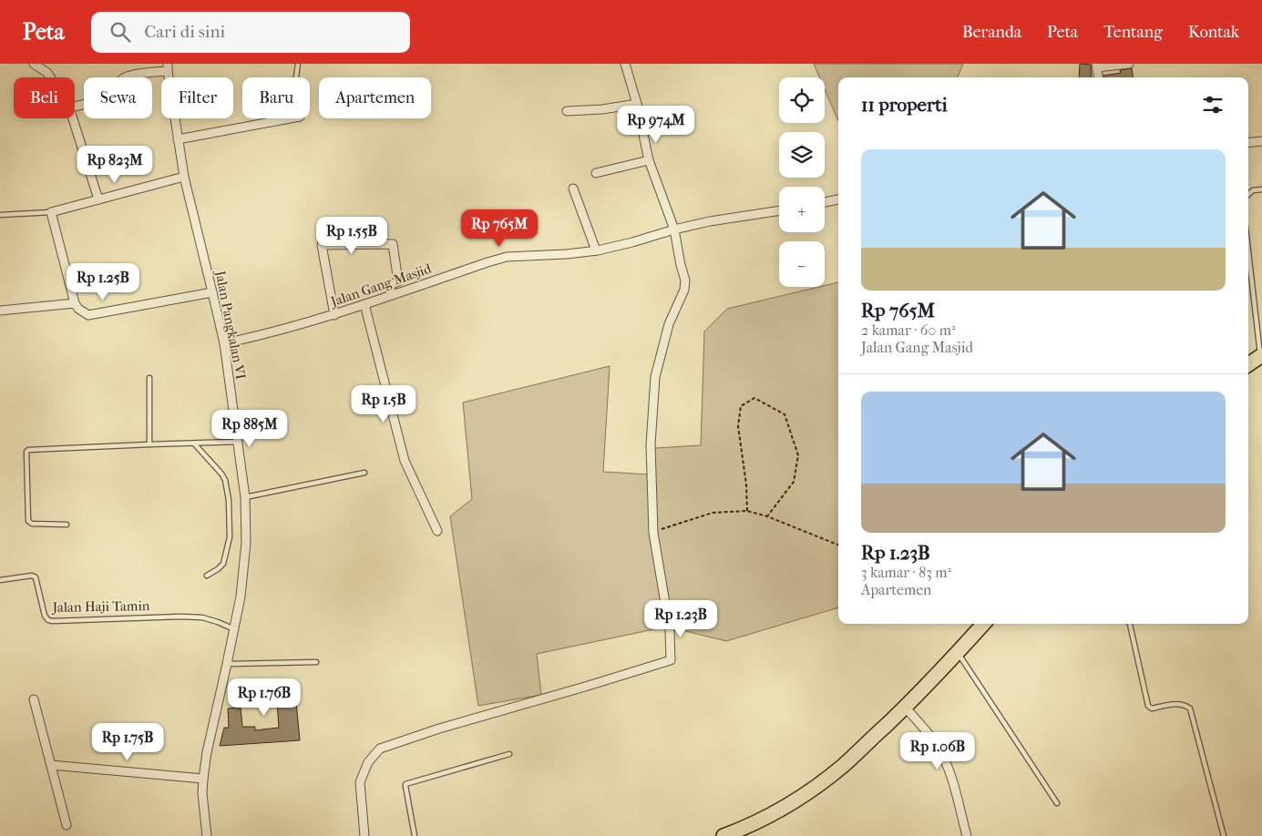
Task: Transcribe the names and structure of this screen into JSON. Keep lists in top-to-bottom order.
{
  "streets": {
    "street": ["Jalan Gang Masjid", "Jalan Pangkalan VI"],
    "lane": ["Jalan Haji Tamin"]
  },
  "crossings": [
    ["Jalan Gang Masjid", "Jalan Pangkalan VI"],
    ["Jalan Pangkalan VI", "Jalan Haji Tamin"]
  ],
  "page": {
    "header": "Peta",
    "search": "Cari di sini",
    "nav": [
      "Beranda",
      "Peta",
      "Tentang",
      "Kontak"
    ],
    "map_buttons": ["+", "−"],
    "chip": [
      "Beli",
      "Sewa",
      "Filter",
      "Baru",
      "Apartemen"
    ],
    "heading": "11 properti",
    "price": [
      "Rp 974M",
      "Rp 823M",
      "Rp 765M",
      "Rp 1.55B",
      "Rp 1.25B",
      "Rp 1.5B",
      "Rp 885M",
      "Rp 1.23B",
      "Rp 1.76B",
      "Rp 1.75B",
      "Rp 1.06B"
    ],
    "list": [
      {
        "name": "Rp 765M",
        "note": "2 kamar · 60 m² · Jalan Gang Masjid"
      },
      {
        "name": "Rp 1.23B",
        "note": "3 kamar · 83 m² · Apartemen"
      }
    ]
  }
}
